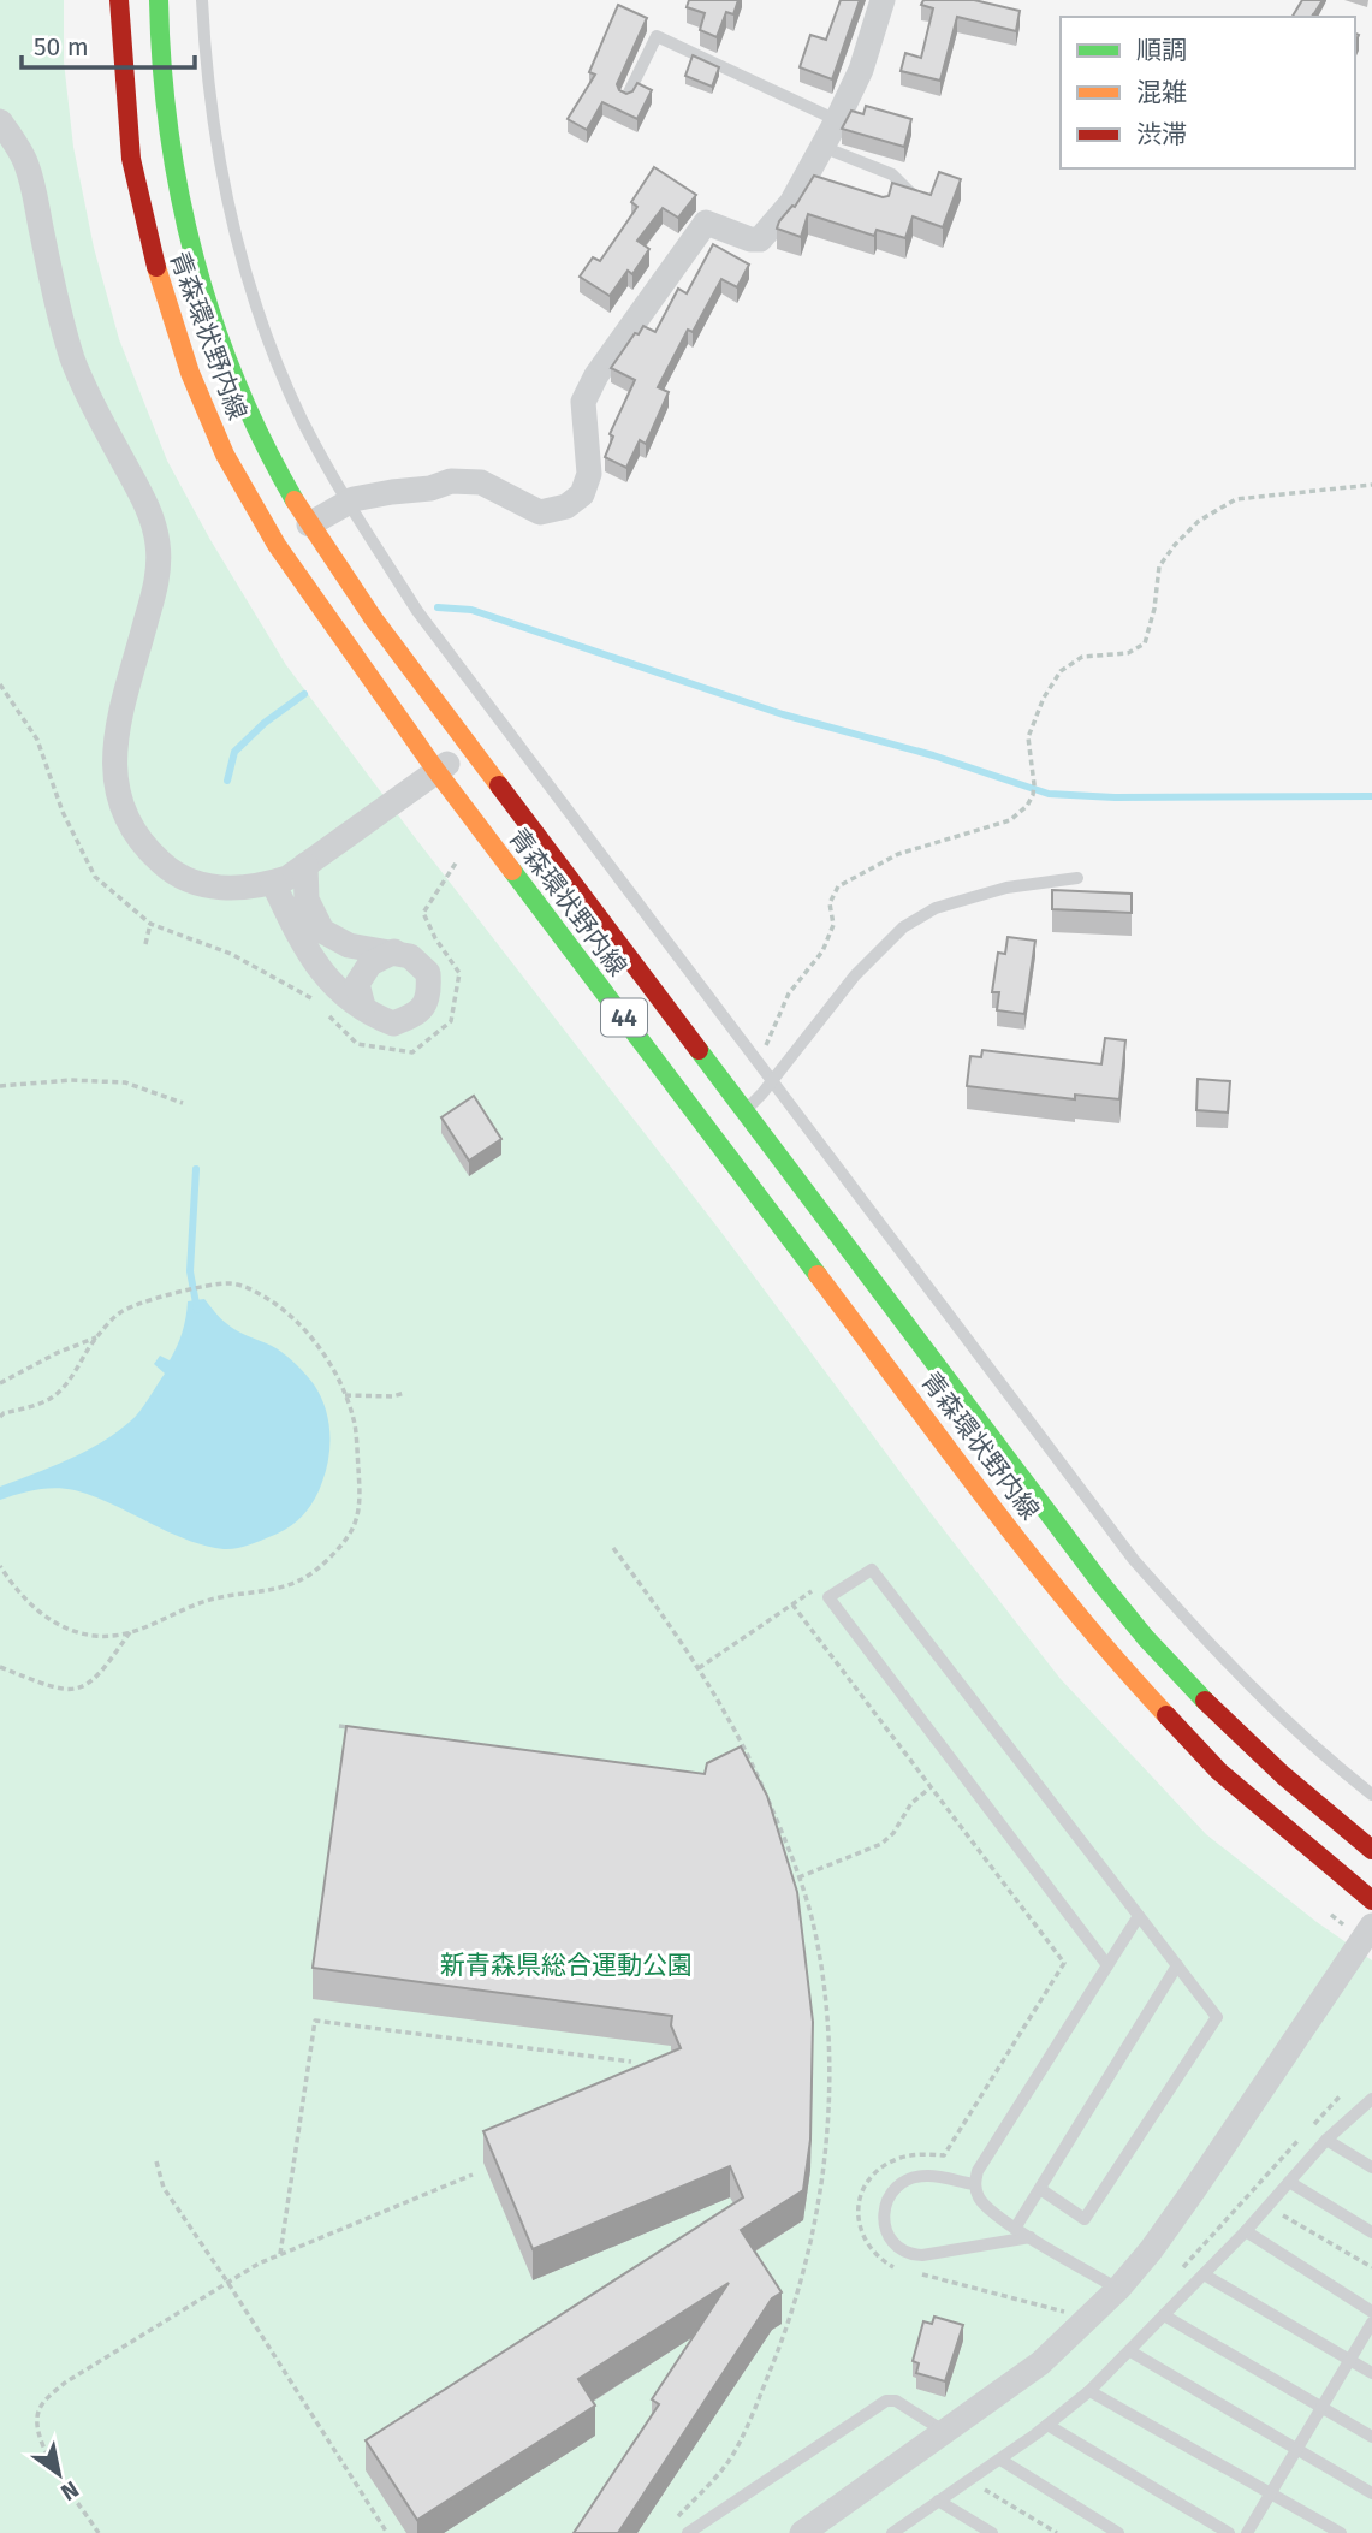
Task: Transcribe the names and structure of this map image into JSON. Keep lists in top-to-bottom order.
{
  "streets": {
    "main road": ["青森環状野内線", "44"]
  },
  "parks": ["新青森県総合運動公園"],
  "legend": ["順調", "混雑", "渋滞"],
  "scale_bar": "50 m",
  "north": "bottom right"
}
